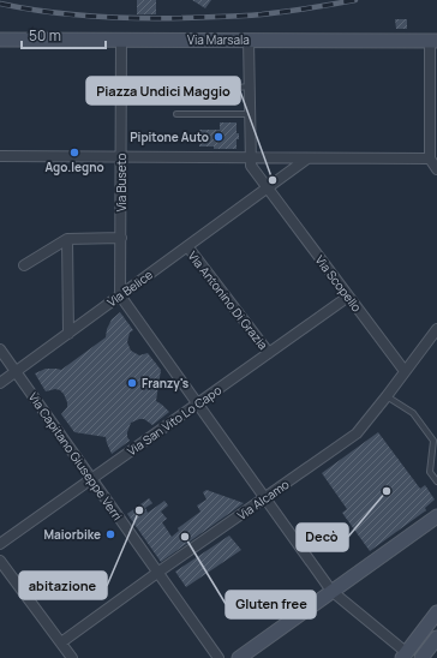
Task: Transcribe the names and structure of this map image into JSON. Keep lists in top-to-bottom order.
{
  "streets": {
    "main road": ["Via Marsala"],
    "street": [
      "Via Buseto",
      "Via Scopello",
      "Via Belice",
      "Via Antonino Di Grazia",
      "Via San Vito Lo Capo",
      "Via Capitano Giuseppe Verri",
      "Via Alcamo"
    ]
  },
  "crossings": [
    ["Via Marsala", "Via Buseto"],
    ["Via Buseto", "Via Belice"],
    ["Via Scopello", "Via Belice"],
    ["Via Scopello", "Via San Vito Lo Capo"],
    ["Via Scopello", "Via Alcamo"],
    ["Via Belice", "Via Antonino Di Grazia"],
    ["Via Belice", "Via Capitano Giuseppe Verri"],
    ["Via Antonino Di Grazia", "Via San Vito Lo Capo"],
    ["Via San Vito Lo Capo", "Via Capitano Giuseppe Verri"],
    ["Via Capitano Giuseppe Verri", "Via Alcamo"]
  ],
  "places": [
    "Pipitone Auto",
    "Ago.legno",
    "Piazza Undici Maggio",
    "Franzy's",
    "Decò",
    "abitazione",
    "Maiorbike",
    "Gluten free"
  ],
  "scale_bar": "50 m"
}
